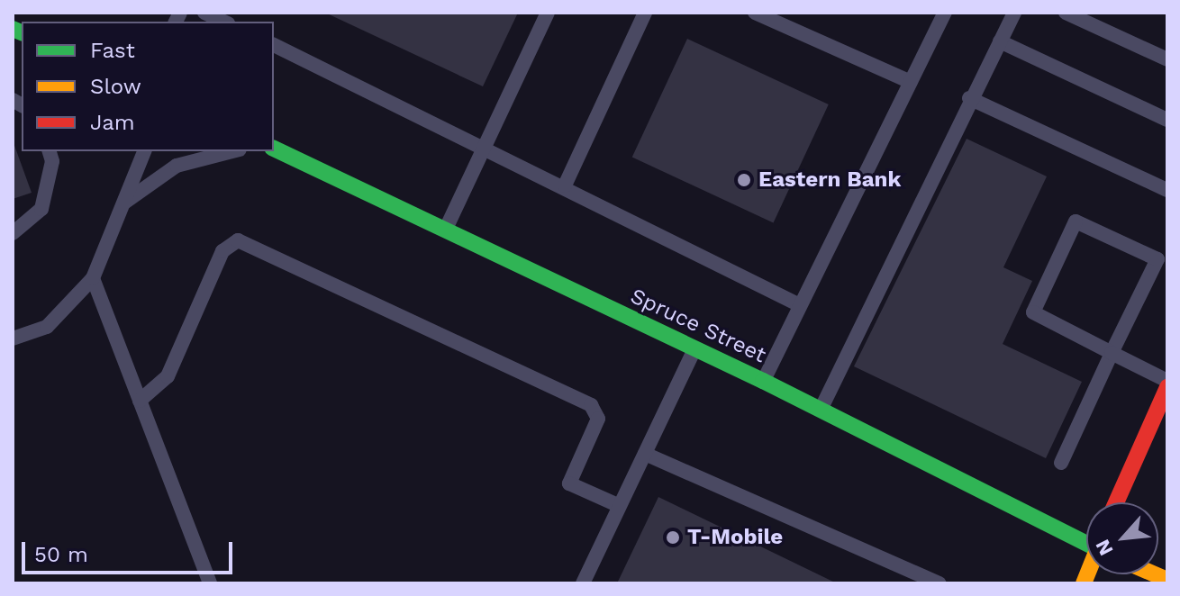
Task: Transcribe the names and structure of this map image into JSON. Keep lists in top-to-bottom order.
{
  "streets": {
    "street": ["Spruce Street"]
  },
  "places": ["Eastern Bank", "T-Mobile"],
  "legend": ["Fast", "Slow", "Jam"],
  "scale_bar": "50 m",
  "north": "bottom left"
}
